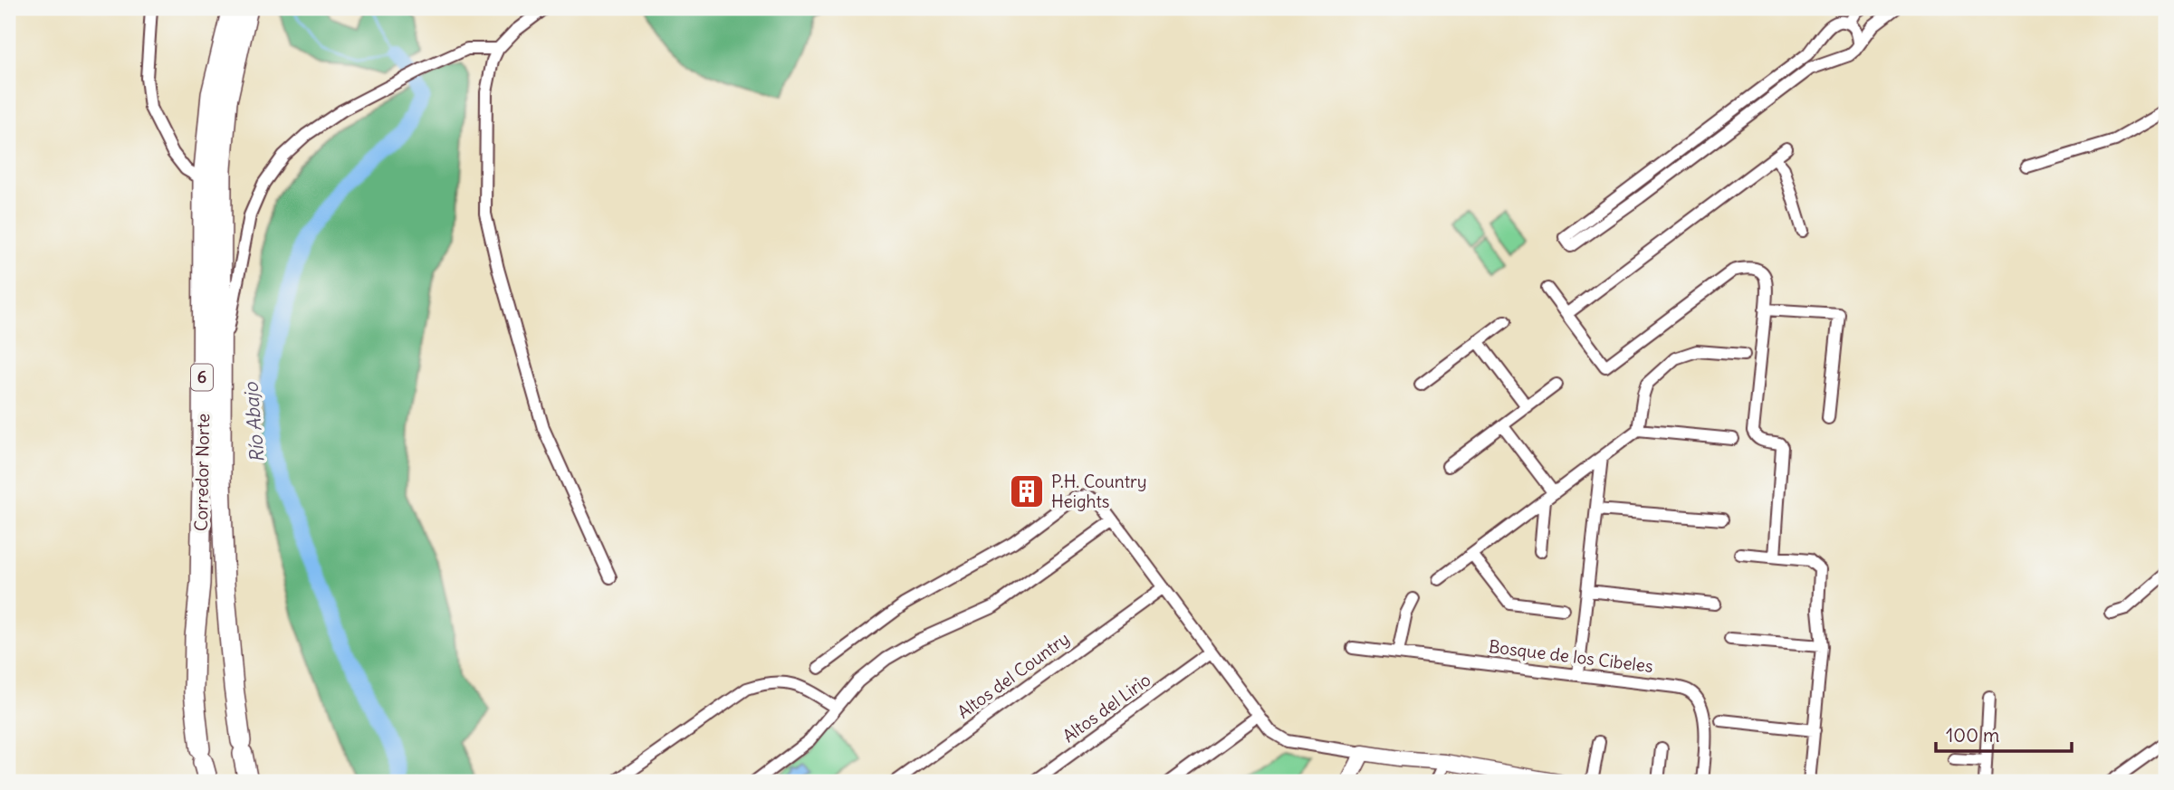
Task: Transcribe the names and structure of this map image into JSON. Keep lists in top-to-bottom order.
{
  "streets": {
    "highway": ["6", "Corredor Norte"],
    "street": ["Bosque de los Cibeles", "Altos del Country", "Altos del Lirio"]
  },
  "water": ["Río Abajo"],
  "places": {
    "building": ["P.H. Country Heights"]
  },
  "scale_bar": "100 m"
}
